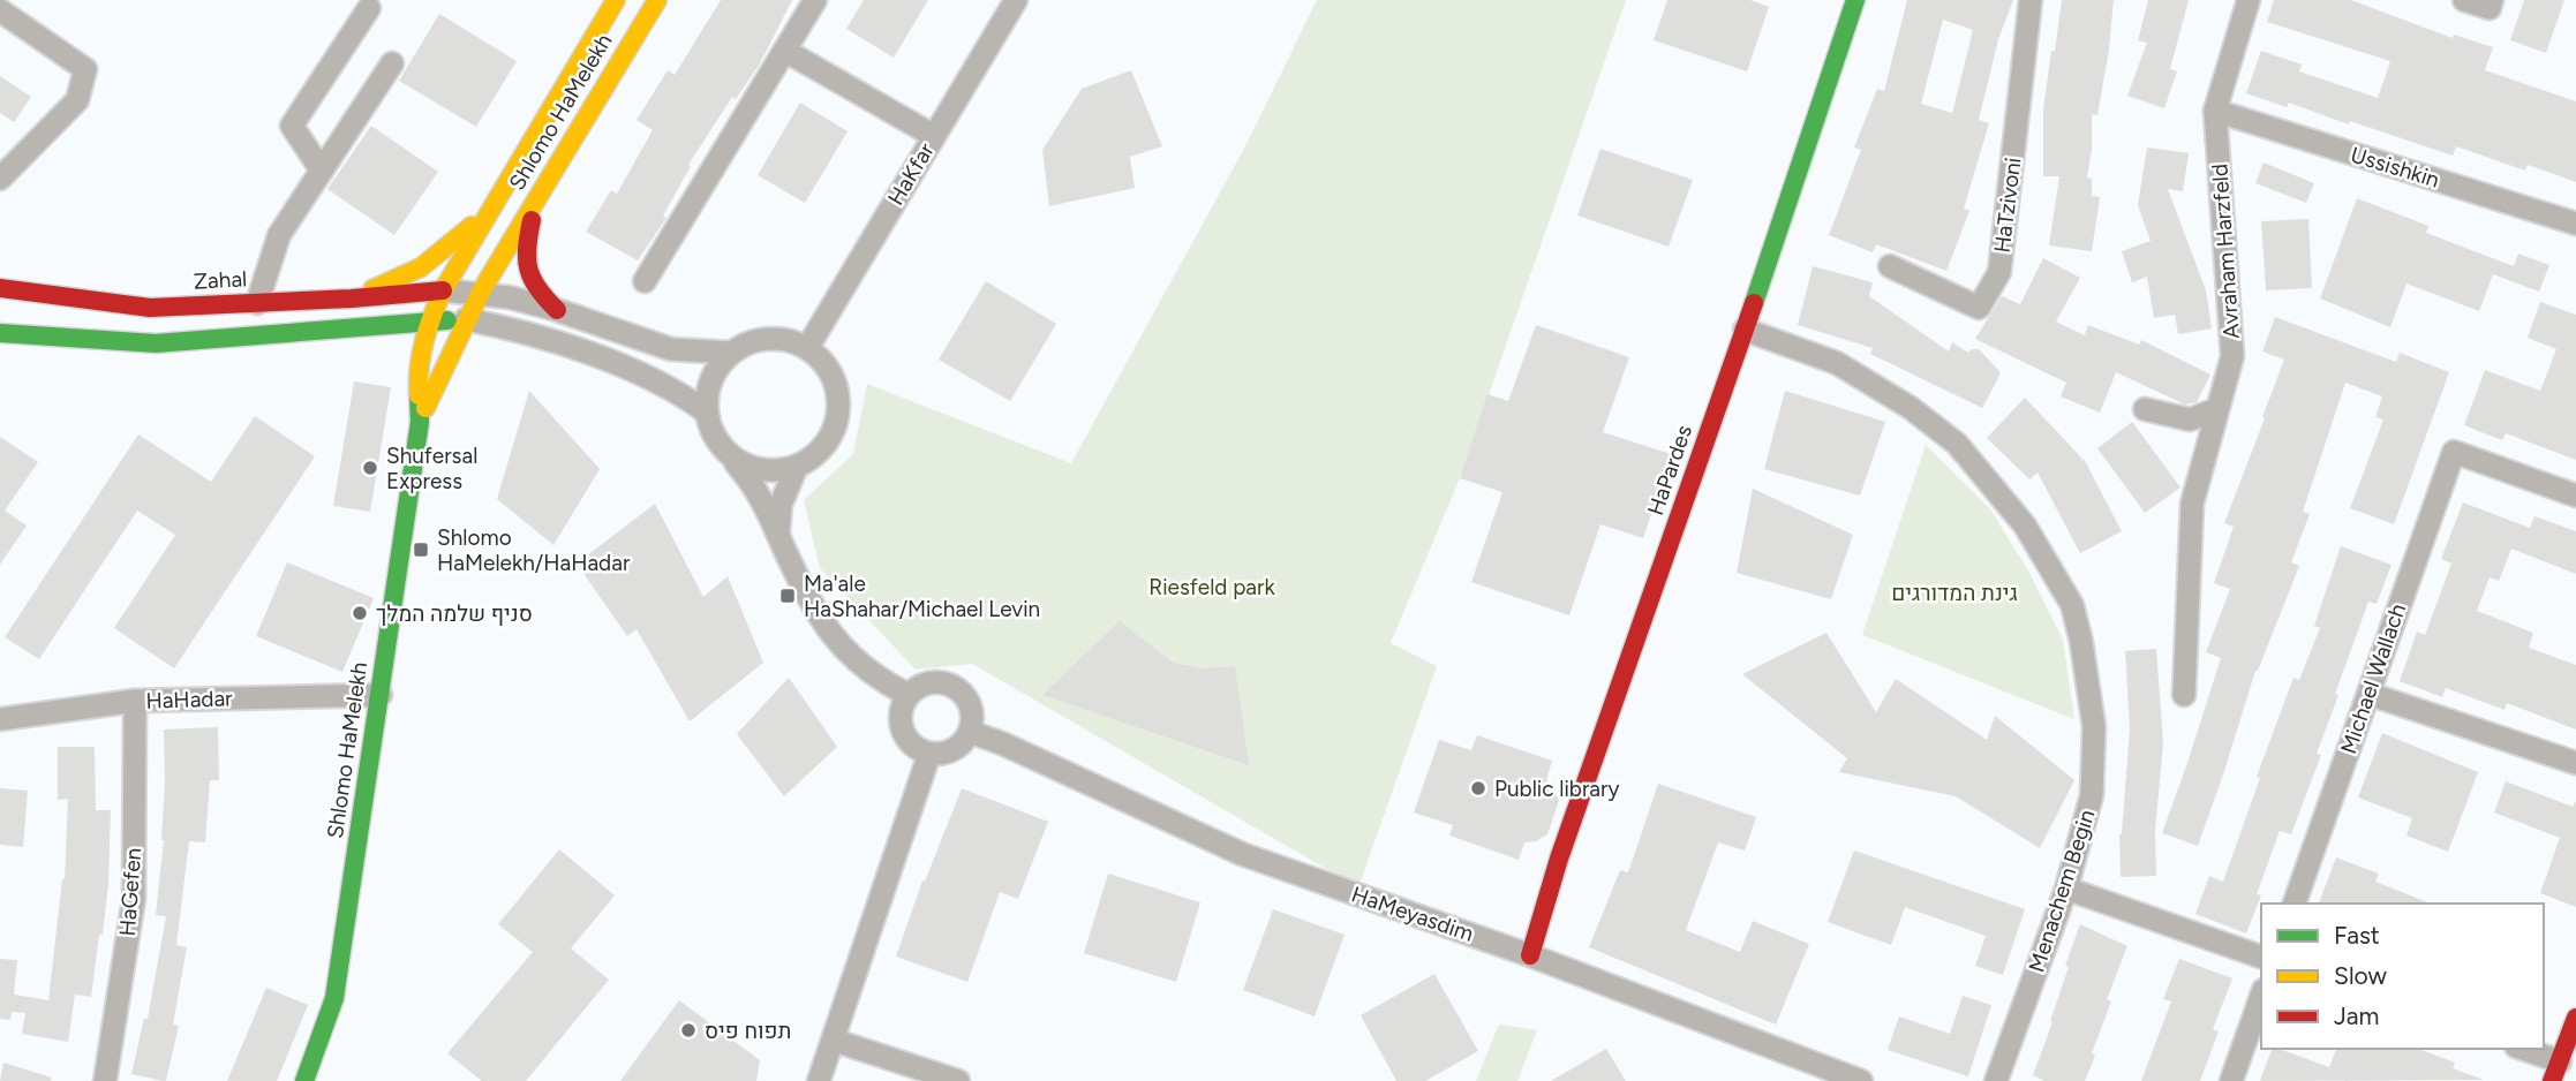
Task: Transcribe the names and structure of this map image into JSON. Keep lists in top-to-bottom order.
{
  "streets": {
    "street": [
      "Shlomo HaMelekh",
      "Ussishkin",
      "HaKfar",
      "HaTzivoni",
      "Avraham Harzfeld",
      "Zahal",
      "HaPardes",
      "Michael Wallach",
      "HaHadar",
      "Menachem Begin",
      "HaGefen",
      "HaMeyasdim"
    ]
  },
  "crossings": [
    ["Shlomo HaMelekh", "Zahal"],
    ["Shlomo HaMelekh", "HaHadar"],
    ["Ussishkin", "Avraham Harzfeld"],
    ["HaPardes", "Menachem Begin"],
    ["HaPardes", "HaMeyasdim"],
    ["HaHadar", "HaGefen"]
  ],
  "parks": ["Riesfeld park", "גינת המדורגים"],
  "places": {
    "other": [
      "Shufersal Express",
      "סניף שלמה המלך",
      "Public library",
      "תפוח פיס"
    ],
    "transit": ["Shlomo HaMelekh/HaHadar", "Ma'ale HaShahar/Michael Levin"]
  },
  "legend": ["Fast", "Slow", "Jam"]
}
